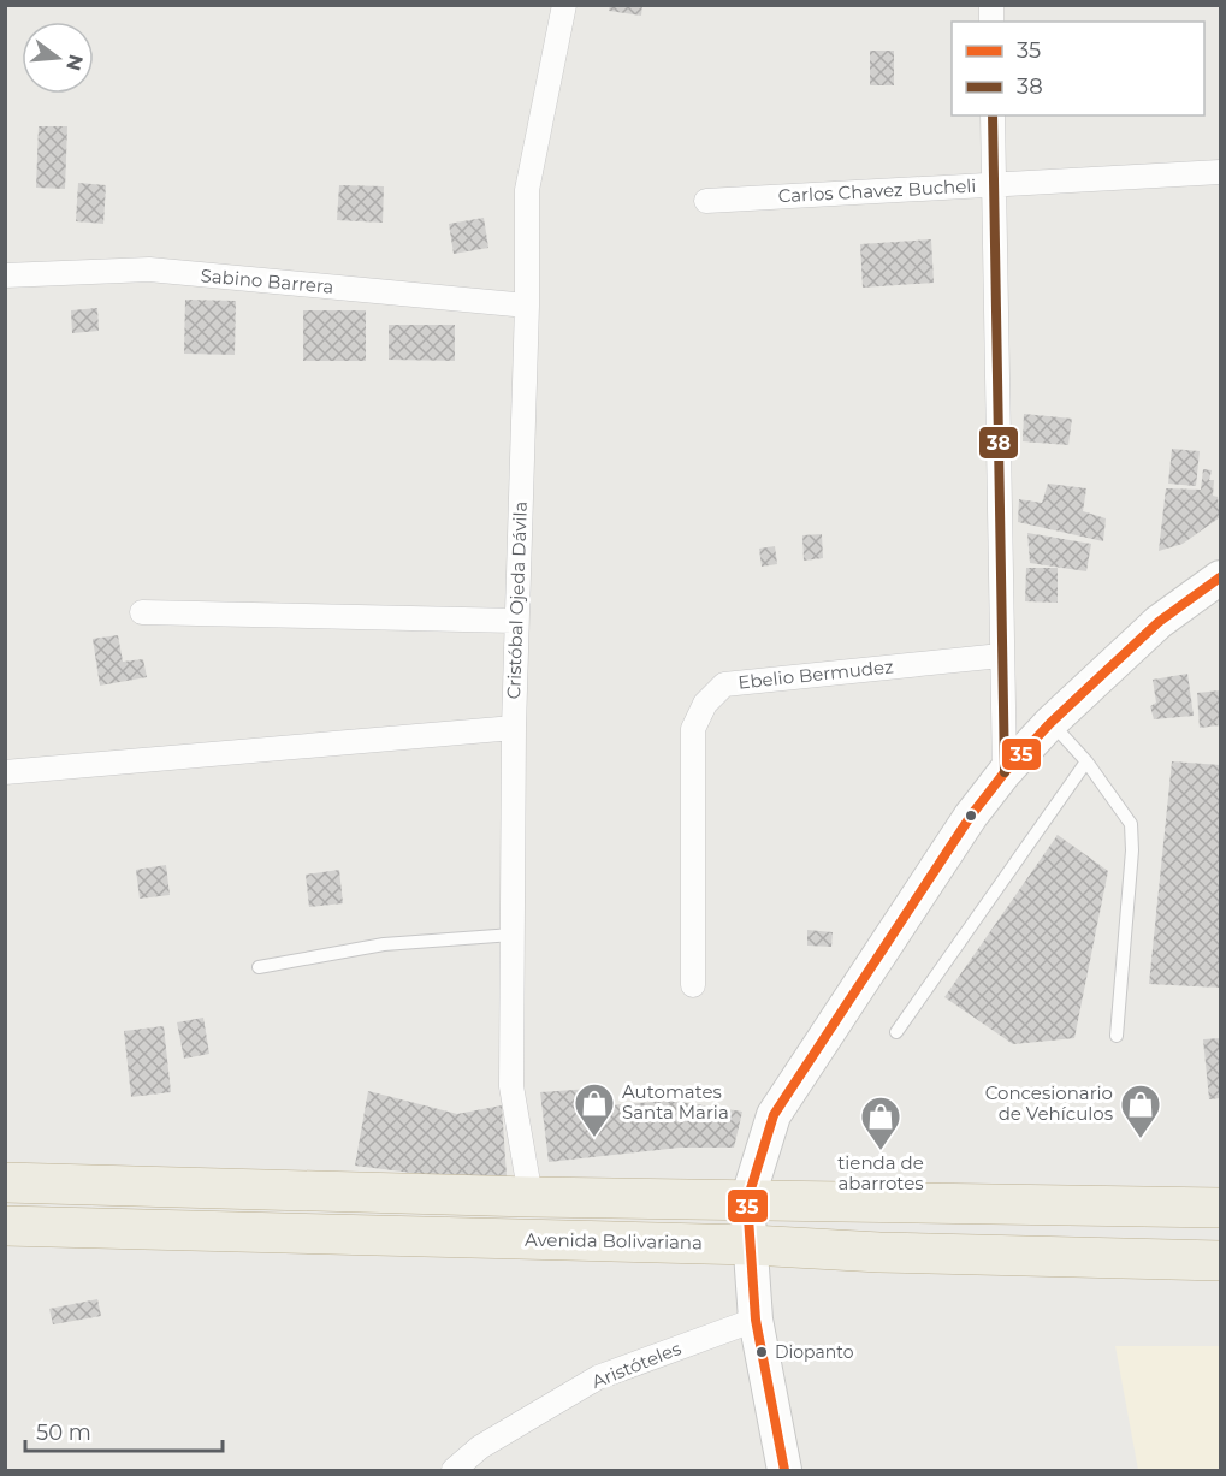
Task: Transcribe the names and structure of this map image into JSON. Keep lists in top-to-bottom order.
{
  "streets": {
    "highway": ["Avenida Bolivariana"],
    "street": [
      "Carlos Chavez Bucheli",
      "Sabino Barrera",
      "Cristóbal Ojeda Dávila",
      "Ebelio Bermudez",
      "Aristóteles"
    ]
  },
  "crossings": [
    ["Sabino Barrera", "Cristóbal Ojeda Dávila"]
  ],
  "places": {
    "shop": ["Automates Santa Maria", "Concesionario de Vehículos", "tienda de abarrotes"],
    "other": ["Diopanto"]
  },
  "lines": ["transit line 38", "transit line 35"],
  "legend": ["35", "38"],
  "scale_bar": "50 m",
  "north": "right"
}
